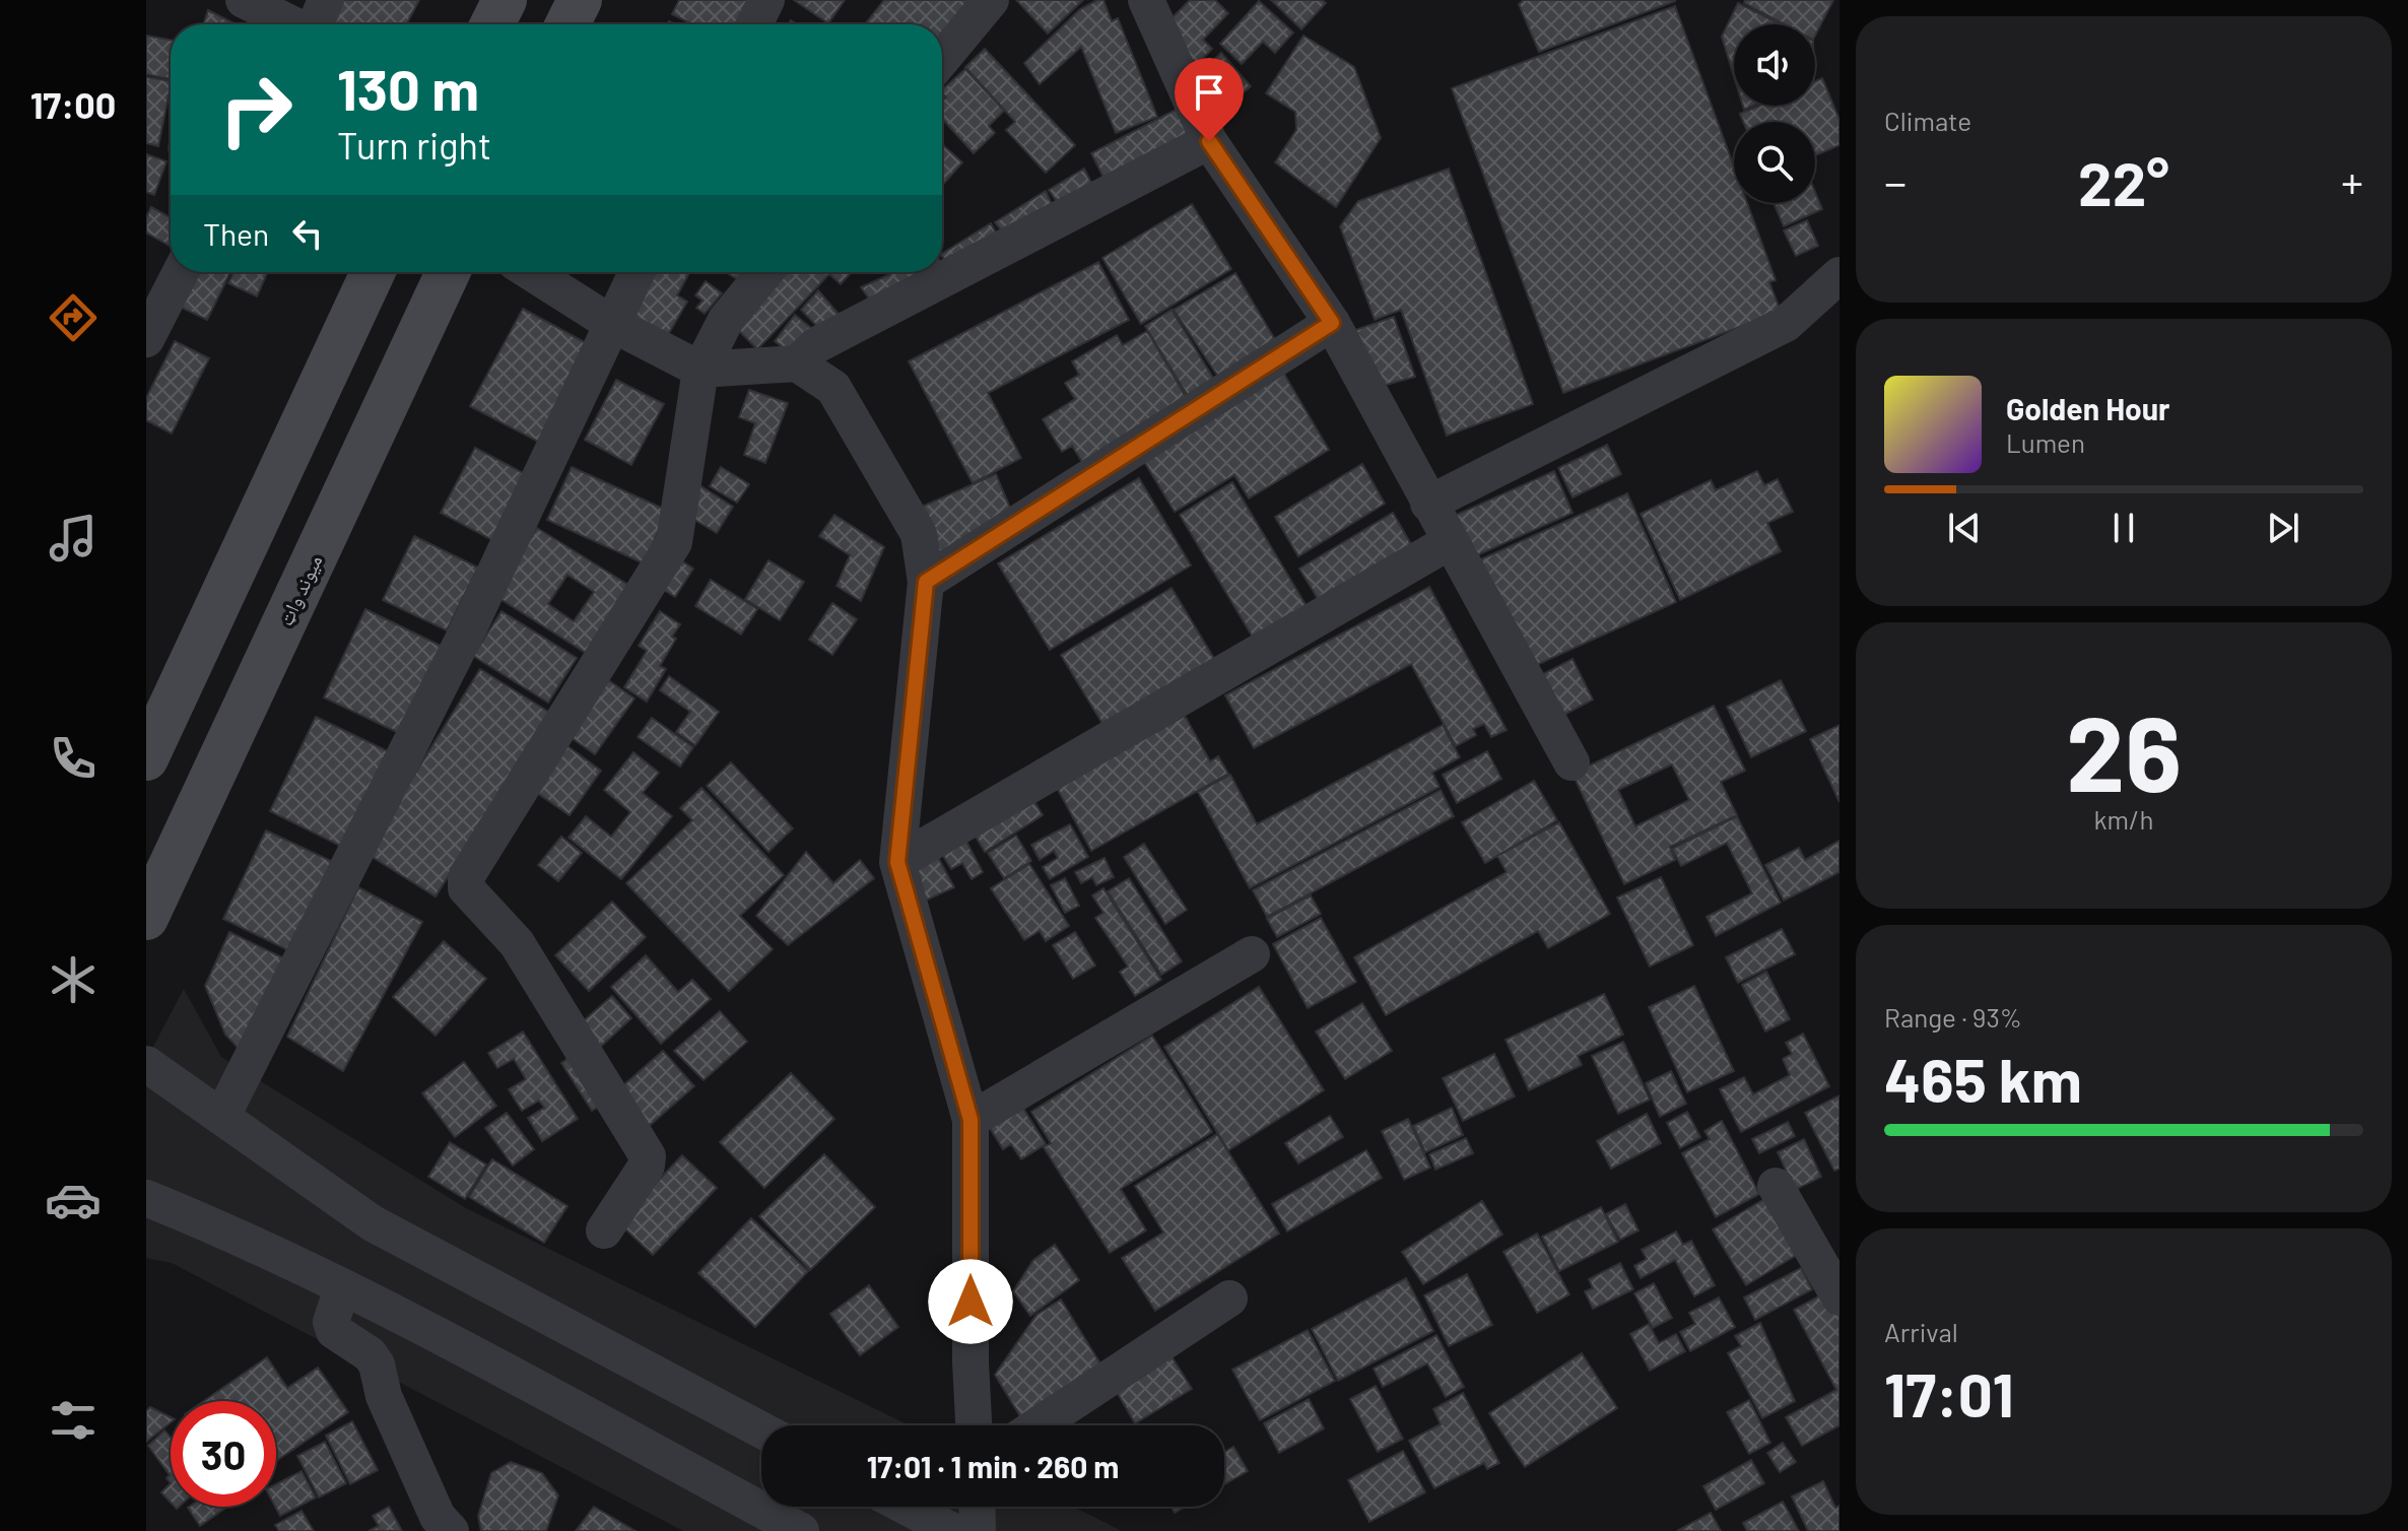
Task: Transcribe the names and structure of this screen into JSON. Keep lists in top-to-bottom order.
{
  "streets": {
    "main road": ["میوند واټ"]
  },
  "page": {
    "tabs": "17:00",
    "tile": [
      "Climate",
      ["26", "km/h"],
      ["Range · 93%", "465 km"],
      ["Arrival", "17:01"]
    ],
    "turn": ["130 m", "Turn right"],
    "heat": ["−", "22°", "+"],
    "then": "Then",
    "song": ["Golden Hour", "Lumen"],
    "limit": "30",
    "trip": "17:01 · 1 min · 260 m"
  }
}
